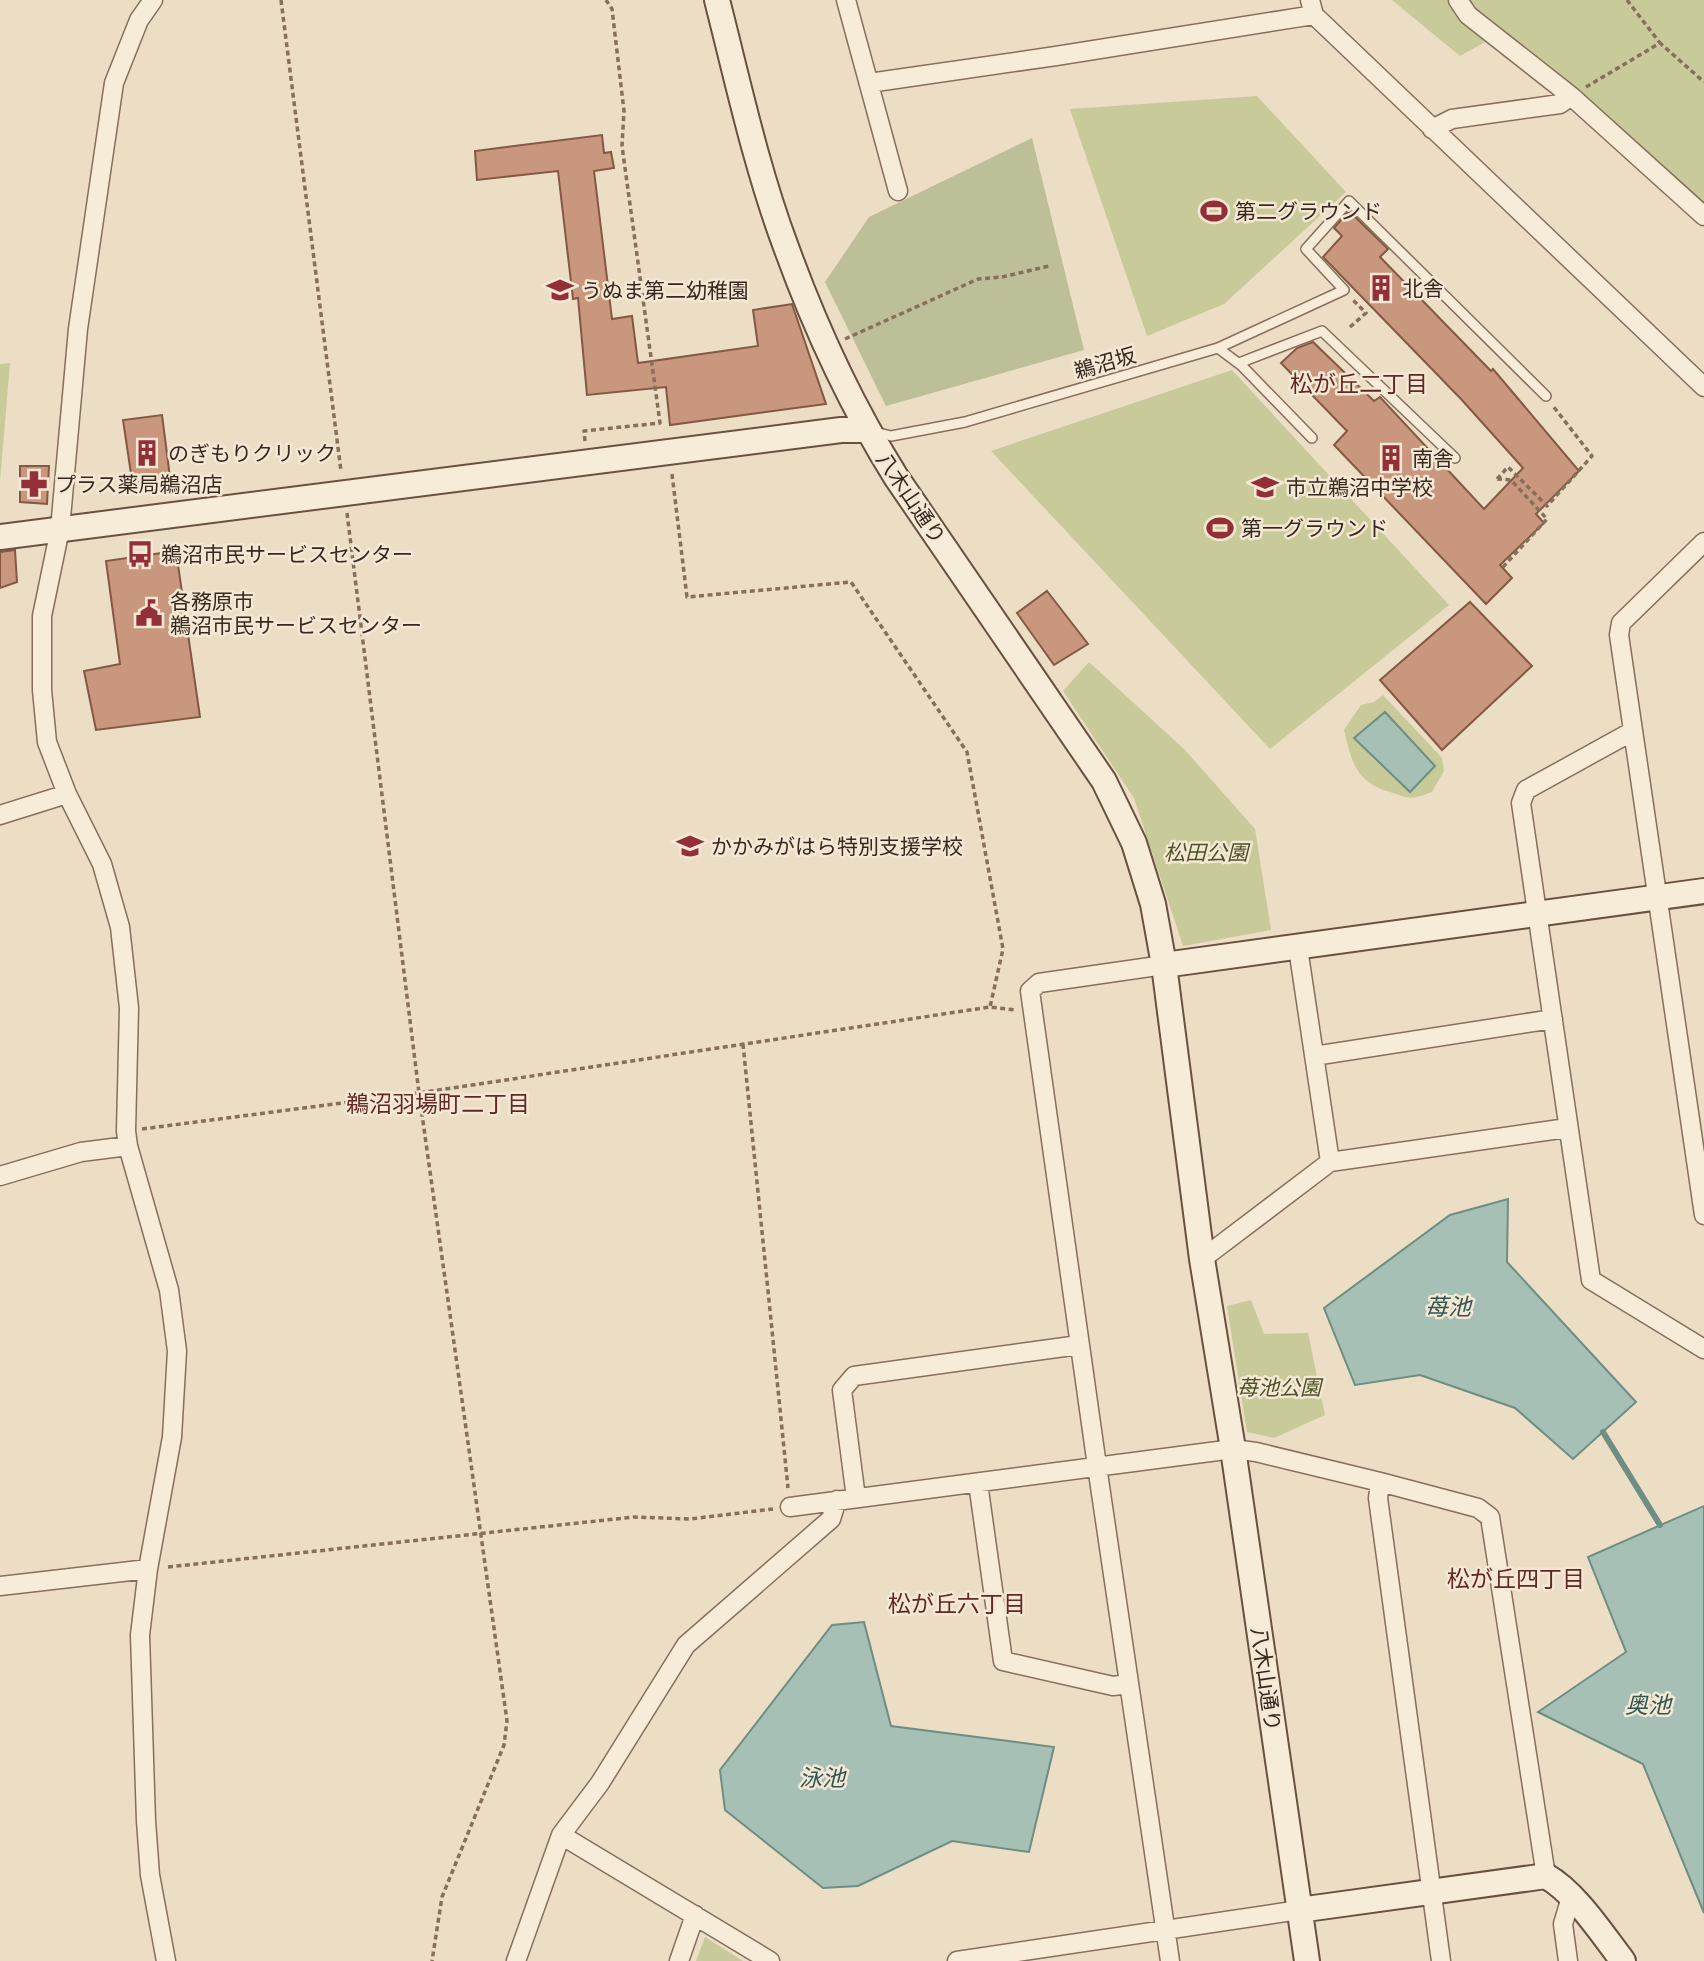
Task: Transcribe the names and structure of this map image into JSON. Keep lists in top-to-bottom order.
{
  "streets": {
    "street": ["八木山通り"],
    "lane": ["鵜沼坂"]
  },
  "crossings": [
    ["鵜沼坂", "八木山通り"]
  ],
  "districts": [
    "松が丘二丁目",
    "鵜沼羽場町二丁目",
    "松が丘四丁目",
    "松が丘六丁目"
  ],
  "water": ["苺池", "奥池", "泳池"],
  "parks": ["松田公園", "苺池公園"],
  "places": {
    "sports": ["第二グラウンド", "第一グラウンド"],
    "building": ["北舎", "のぎもりクリック", "南舎"],
    "school or university": ["うぬま第二幼稚園", "市立鵜沼中学校", "かかみがはら特別支援学校"],
    "pharmacy": ["プラス薬局鵜沼店"],
    "bus stop": ["鵜沼市民サービスセンター"],
    "public building": ["各務原市 鵜沼市民サービスセンター"]
  }
}
